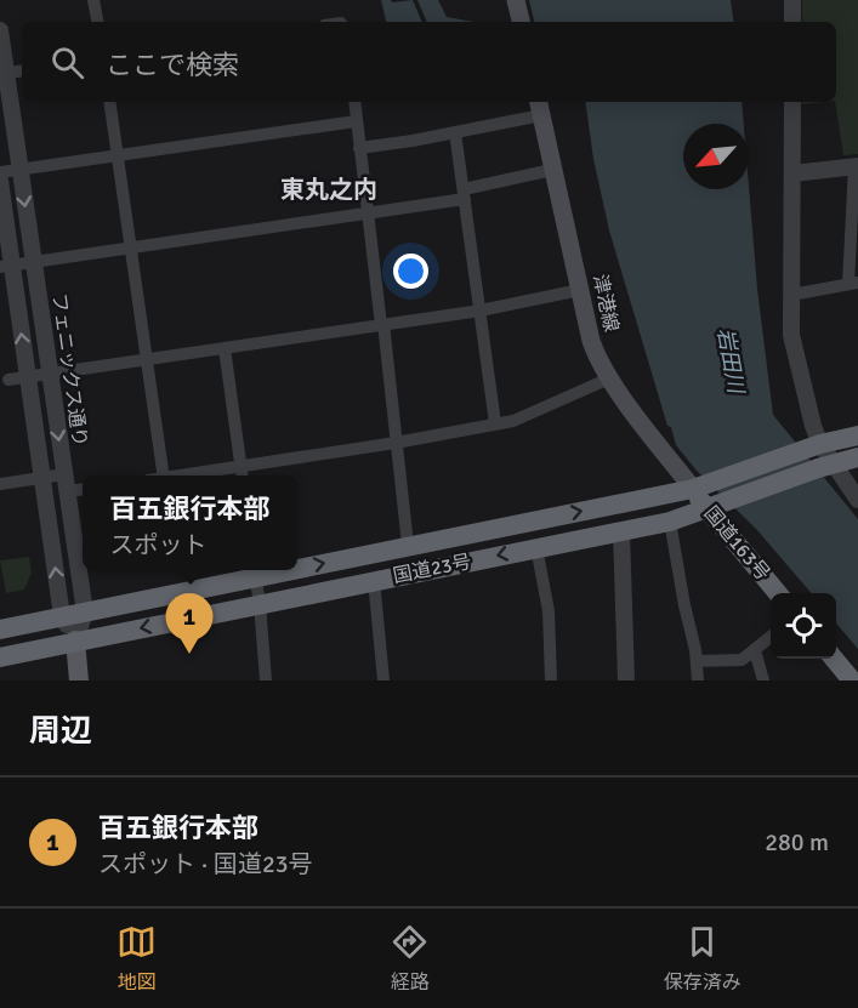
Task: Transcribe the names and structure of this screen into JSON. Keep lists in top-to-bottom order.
{
  "streets": {
    "highway": ["国道163号", "国道23号"],
    "main road": ["津港線"],
    "street": ["フェニックス通り"]
  },
  "crossings": [
    ["津港線", "国道163号"],
    ["津港線", "国道23号"],
    ["フェニックス通り", "国道23号"],
    ["国道163号", "国道23号"]
  ],
  "districts": ["東丸之内"],
  "water": ["岩田川"],
  "north": "bottom left",
  "page": {
    "search": "ここで検索",
    "popup": ["百五銀行本部", "スポット"],
    "pins": "1",
    "heading": "周辺",
    "list": [
      {
        "mark": "1",
        "name": "百五銀行本部",
        "note": "スポット · 国道23号",
        "value": "280 m"
      }
    ],
    "nav": ["地図", "経路", "保存済み"]
  }
}
